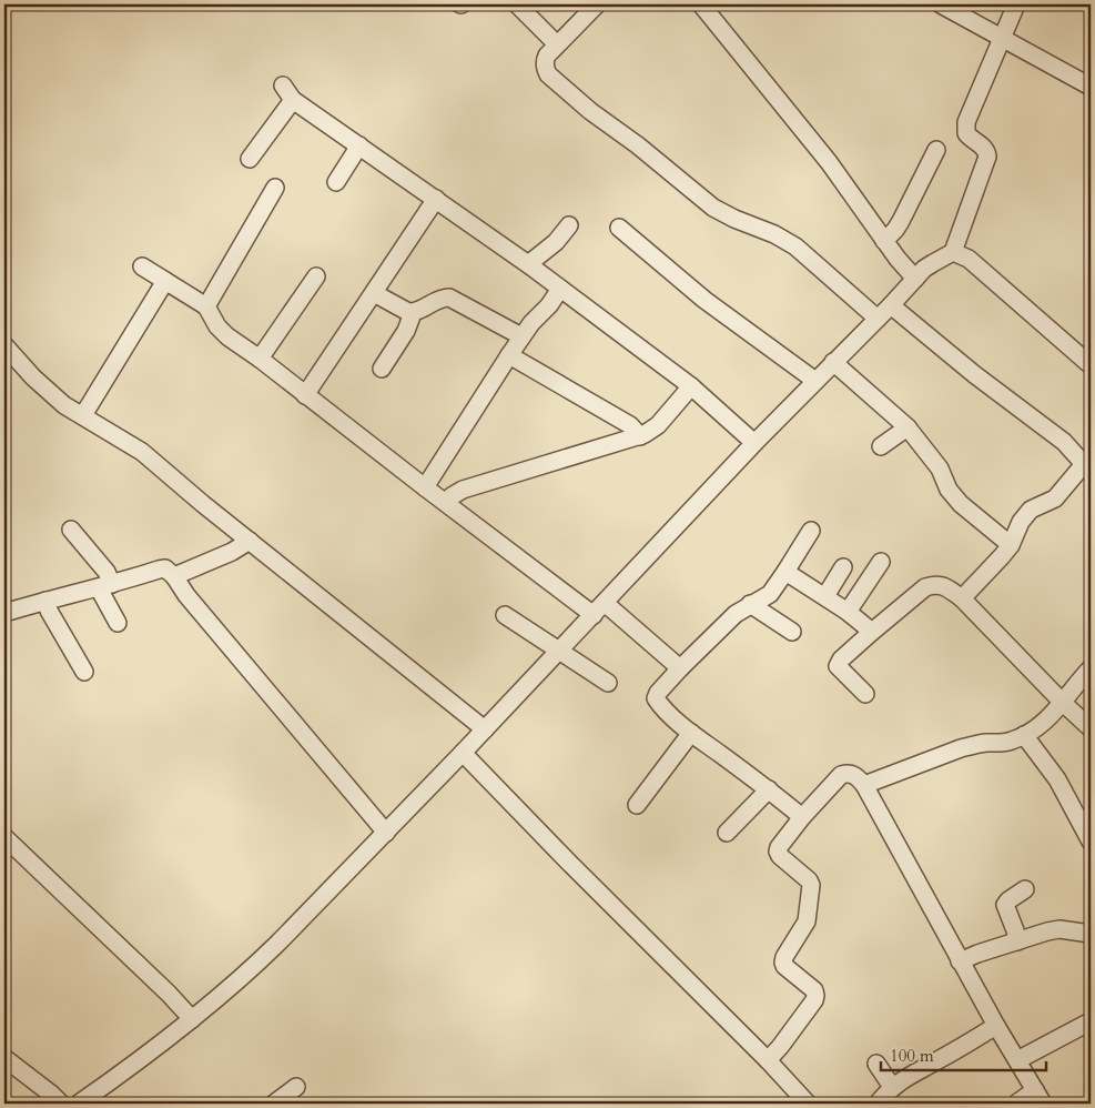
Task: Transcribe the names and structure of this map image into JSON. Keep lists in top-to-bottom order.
{
  "scale_bar": "100 m"
}
